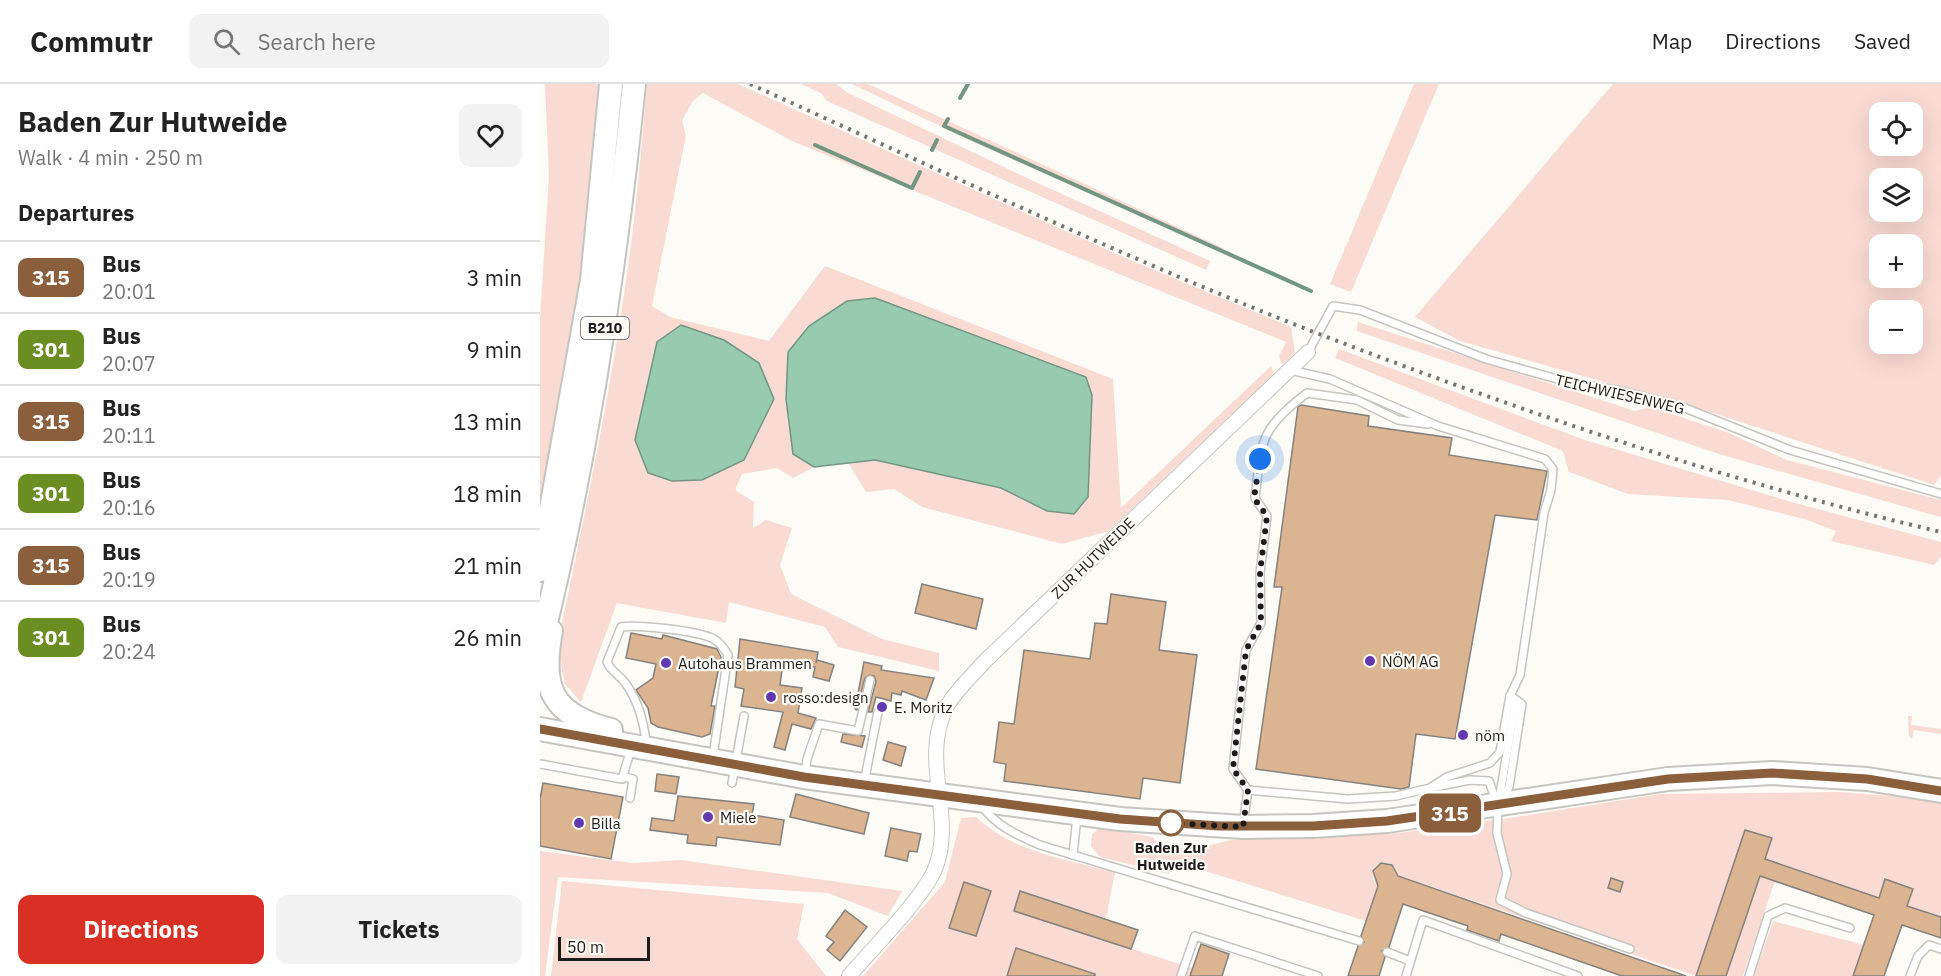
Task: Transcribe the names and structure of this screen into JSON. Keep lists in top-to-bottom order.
{
  "streets": {
    "main road": ["B210"],
    "street": ["ZUR HUTWEIDE"],
    "lane": ["TEICHWIESENWEG"]
  },
  "crossings": [
    ["TEICHWIESENWEG", "ZUR HUTWEIDE"]
  ],
  "places": [
    "NÖM AG",
    "Autohaus Brammen",
    "rosso:design",
    "E. Moritz",
    "nöm",
    "Miele",
    "Billa",
    "Baden Zur Hutweide"
  ],
  "lines": ["bus line 315"],
  "scale_bar": "50 m",
  "page": {
    "header": "Commutr",
    "search": "Search here",
    "nav": ["Map", "Directions", "Saved"],
    "heading": [
      ["Baden Zur Hutweide", "Walk · 4 min · 250 m"],
      "Departures"
    ],
    "on_map": "315",
    "map_buttons": ["+", "−"],
    "list": [
      {
        "mark": "315",
        "name": "Bus",
        "note": "20:01",
        "value": "3 min"
      },
      {
        "mark": "301",
        "name": "Bus",
        "note": "20:07",
        "value": "9 min"
      },
      {
        "mark": "315",
        "name": "Bus",
        "note": "20:11",
        "value": "13 min"
      },
      {
        "mark": "301",
        "name": "Bus",
        "note": "20:16",
        "value": "18 min"
      },
      {
        "mark": "315",
        "name": "Bus",
        "note": "20:19",
        "value": "21 min"
      },
      {
        "mark": "301",
        "name": "Bus",
        "note": "20:24",
        "value": "26 min"
      }
    ],
    "buttons": ["Directions", "Tickets"],
    "scale": "50 m"
  }
}
